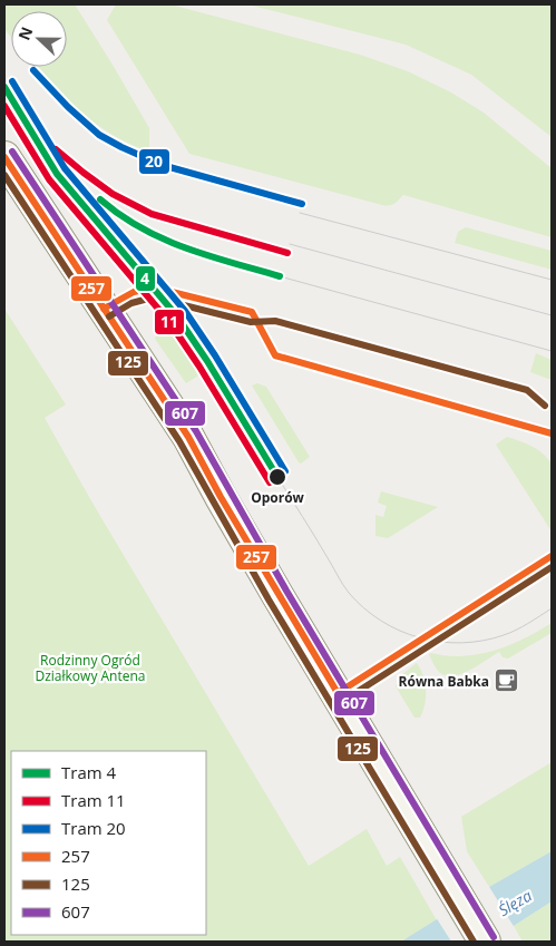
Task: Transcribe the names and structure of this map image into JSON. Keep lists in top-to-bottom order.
{
  "water": ["Ślęza"],
  "parks": ["Rodzinny Ogród Działkowy Antena"],
  "places": {
    "other": ["Oporów"],
    "cafe": ["Równa Babka"]
  },
  "lines": [
    "tram line 20",
    "tram line 4",
    "tram line 11",
    "transit line 607",
    "transit line 257",
    "transit line 125"
  ],
  "legend": [
    "Tram 4",
    "Tram 11",
    "Tram 20",
    "257",
    "125",
    "607"
  ],
  "north": "left"
}
